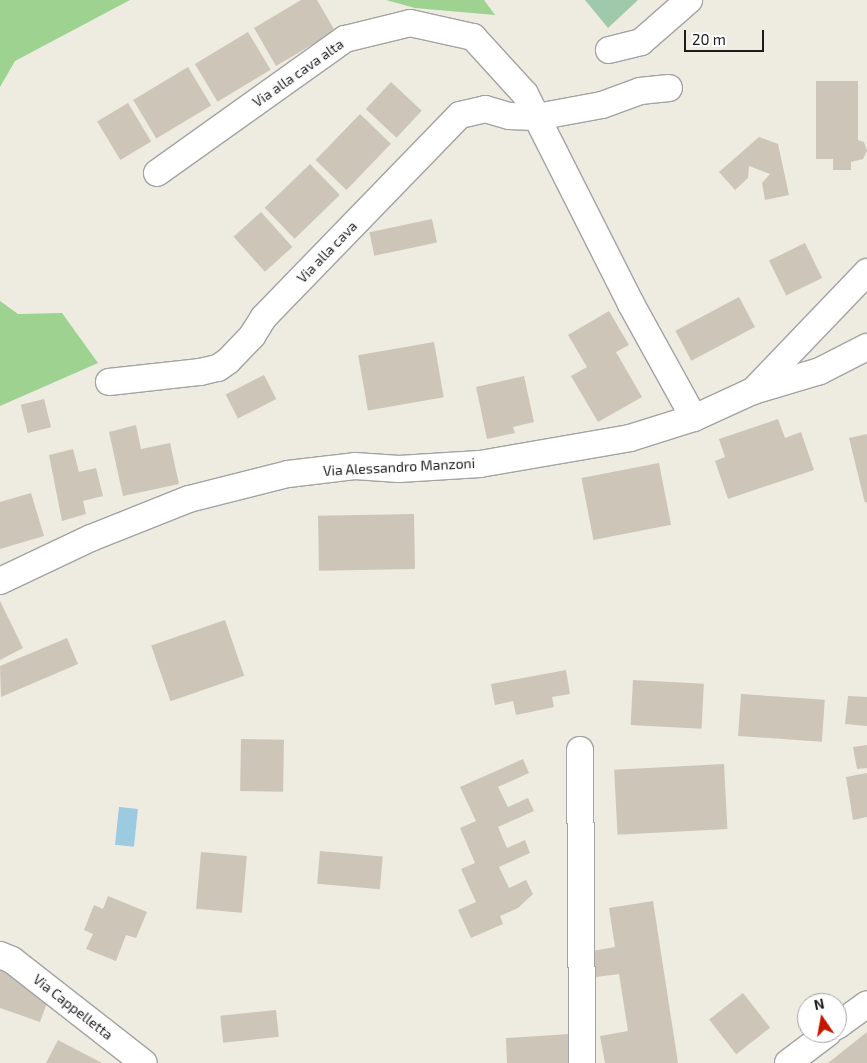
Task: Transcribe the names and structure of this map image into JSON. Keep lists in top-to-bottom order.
{
  "streets": {
    "street": [
      "Via alla cava alta",
      "Via alla cava",
      "Via Alessandro Manzoni",
      "Via Cappelletta"
    ]
  },
  "crossings": [
    ["Via alla cava alta", "Via alla cava"]
  ],
  "scale_bar": "20 m",
  "north": "top"
}
